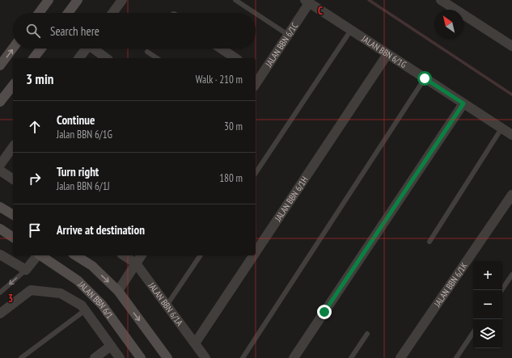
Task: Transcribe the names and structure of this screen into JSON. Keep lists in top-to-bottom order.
{
  "streets": {
    "street": [
      "JALAN BBN 6/1C",
      "JALAN BBN 6/1G",
      "JALAN BBN 6/1H",
      "JALAN BBN 6/1K",
      "JALAN BBN 6/1",
      "JALAN BBN 6/1A"
    ]
  },
  "crossings": [
    ["JALAN BBN 6/1C", "JALAN BBN 6/1G"],
    ["JALAN BBN 6/1G", "JALAN BBN 6/1H"],
    ["JALAN BBN 6/1H", "JALAN BBN 6/1A"]
  ],
  "north": "top left",
  "page": {
    "search": "Search here",
    "heading": ["3 min", "Walk · 210 m"],
    "list": [
      ["Continue", "Jalan BBN 6/1G", "30 m"],
      ["Turn right", "Jalan BBN 6/1J", "180 m"],
      "Arrive at destination"
    ],
    "map_buttons": ["+", "−"]
  },
  "grid": {
    "columns": ["C"],
    "rows": ["3"]
  }
}
